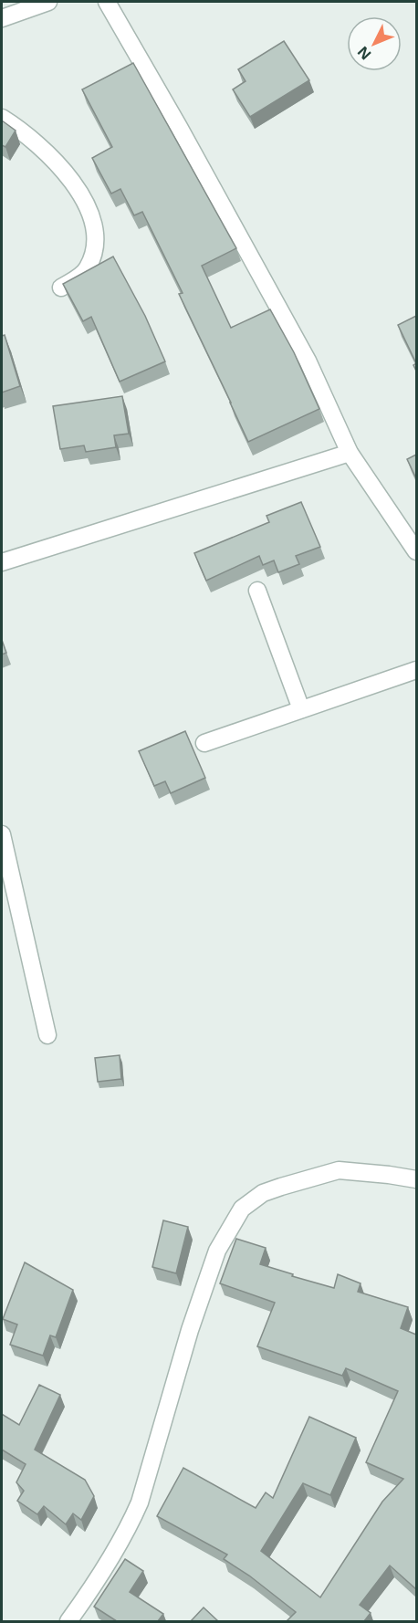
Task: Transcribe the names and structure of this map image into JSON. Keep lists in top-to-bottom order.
{
  "north": "bottom left"
}
